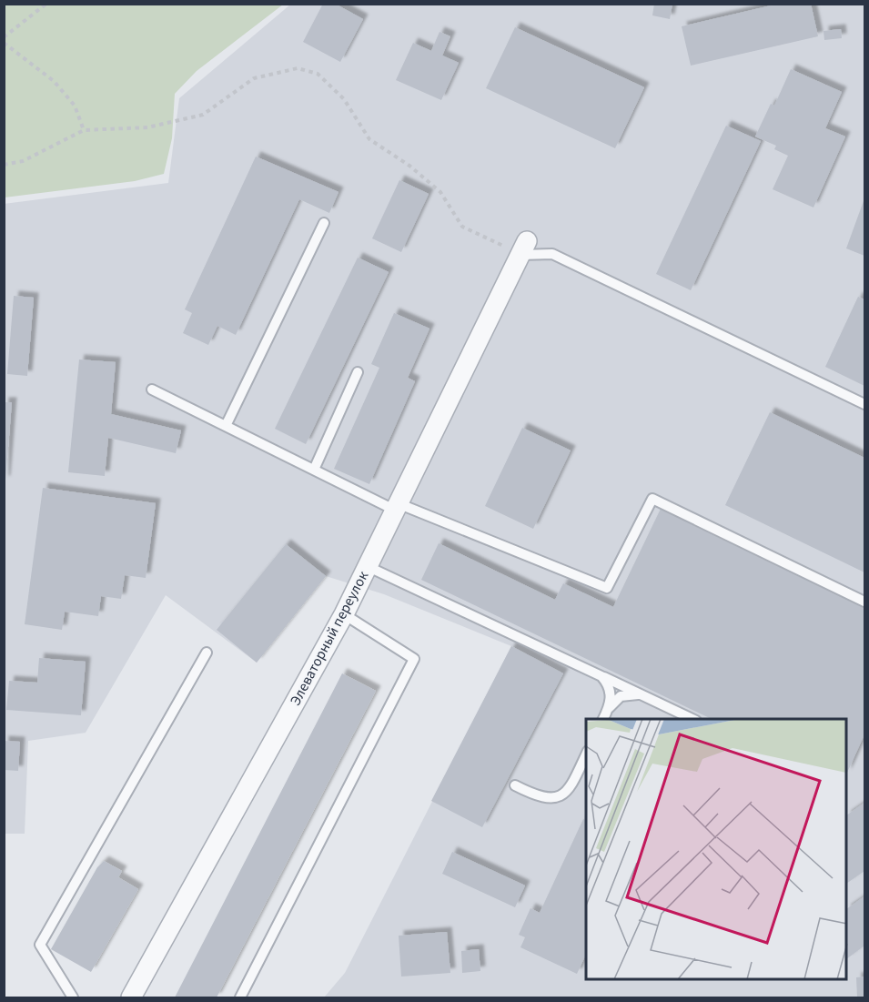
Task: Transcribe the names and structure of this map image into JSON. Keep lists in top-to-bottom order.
{
  "streets": {
    "street": ["Элеваторный переулок"]
  }
}
